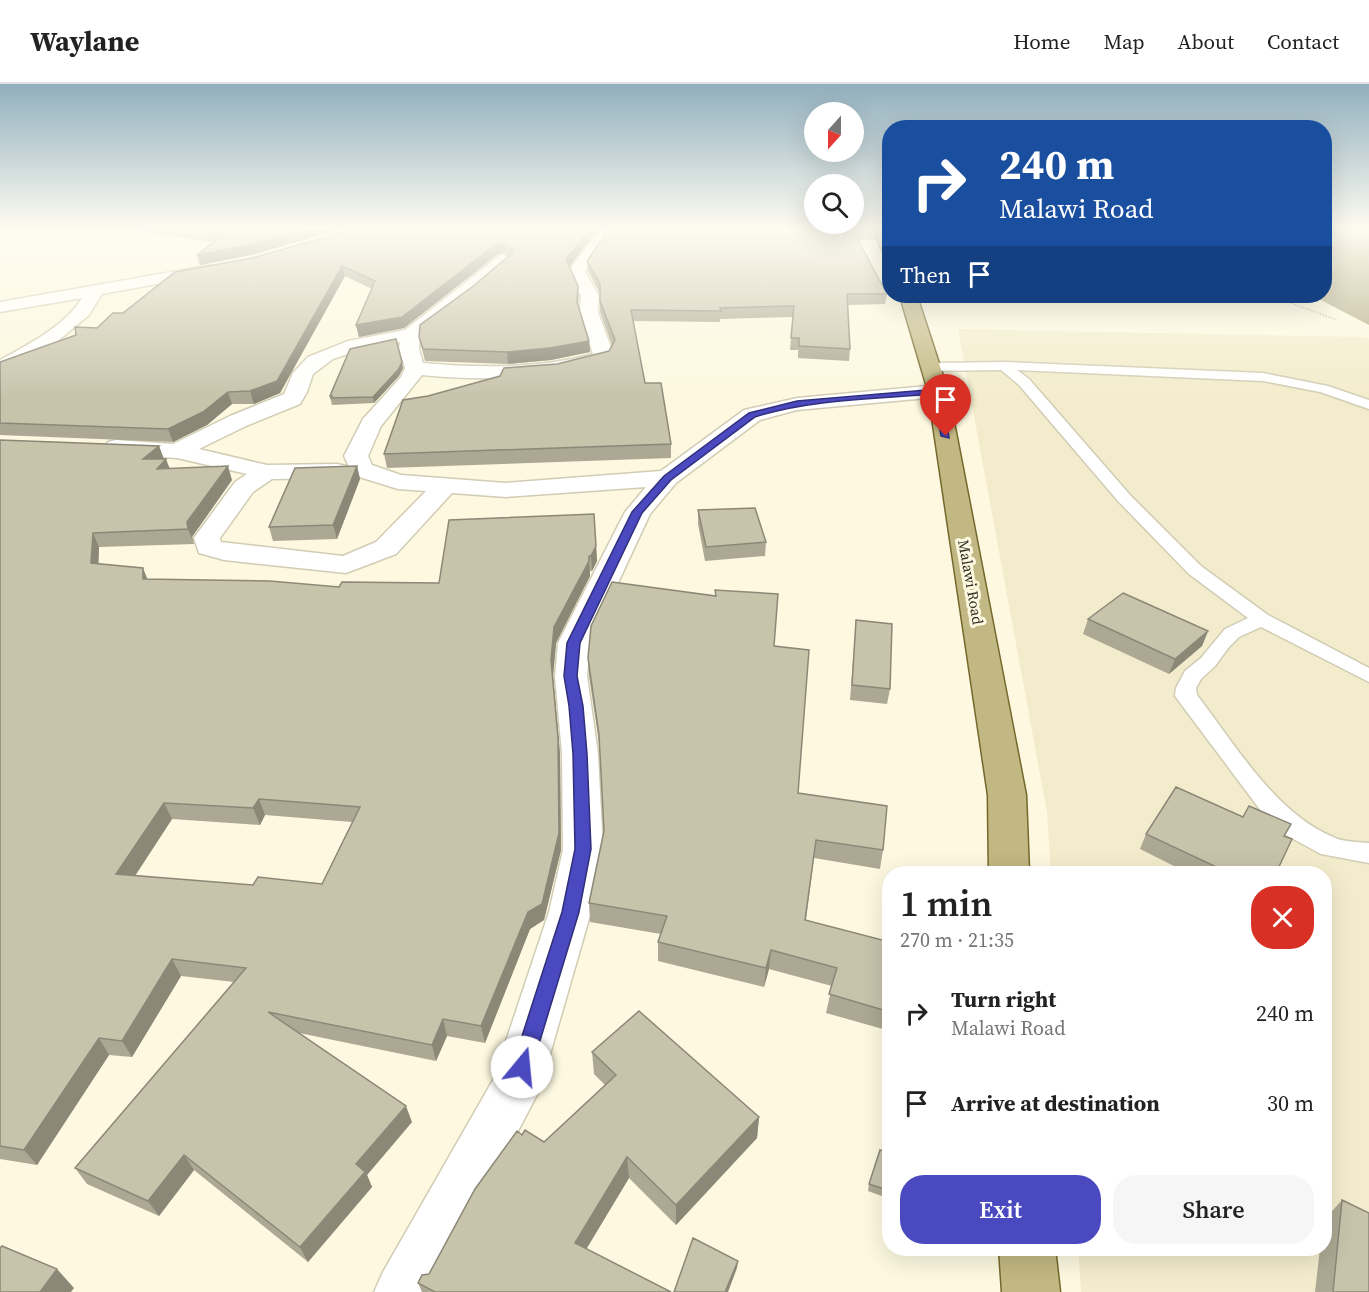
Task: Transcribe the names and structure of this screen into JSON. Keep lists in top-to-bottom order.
{
  "streets": {
    "main road": ["Malawi Road"]
  },
  "north": "bottom",
  "page": {
    "header": "Waylane",
    "nav": [
      "Home",
      "Map",
      "About",
      "Contact"
    ],
    "turn": ["240 m", "Malawi Road"],
    "then": "Then",
    "heading": ["1 min", "270 m · 21:35"],
    "list": [
      {
        "name": "Turn right",
        "note": "Malawi Road",
        "value": "240 m"
      },
      {
        "name": "Arrive at destination",
        "value": "30 m"
      }
    ],
    "buttons": ["Exit", "Share"]
  }
}
